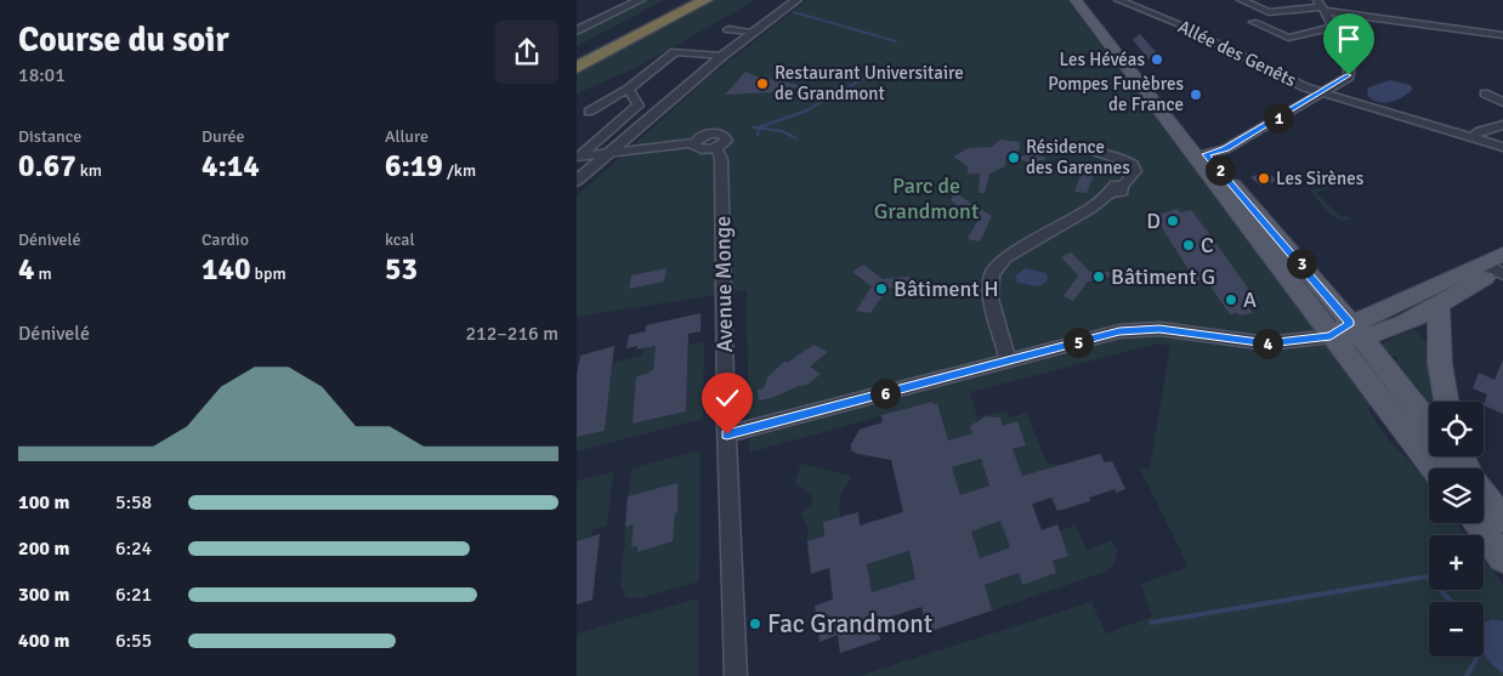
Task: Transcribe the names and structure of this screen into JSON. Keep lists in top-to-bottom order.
{
  "streets": {
    "street": ["Allée des Genêts", "Avenue Monge"]
  },
  "parks": ["Parc de Grandmont"],
  "places": [
    "Les Hévéas",
    "Restaurant Universitaire de Grandmont",
    "Pompes Funèbres de France",
    "Résidence des Garennes",
    "Les Sirènes",
    "D",
    "C",
    "Bâtiment G",
    "Bâtiment H",
    "A",
    "Fac Grandmont"
  ],
  "page": {
    "heading": ["Course du soir", "18:01"],
    "stats": [
      ["Distance", "0.67 km"],
      ["Durée", "4:14"],
      ["Allure", "6:19 /km"],
      ["Dénivelé", "4 m"],
      ["Cardio", "140 bpm"],
      ["kcal", "53"]
    ],
    "pins": [
      "1",
      "2",
      "3",
      "5",
      "4",
      "6"
    ],
    "chart": ["Dénivelé", "212–216 m"],
    "map_buttons": ["+", "−"],
    "list": [
      {
        "name": "100 m",
        "note": "5:58"
      },
      {
        "name": "200 m",
        "note": "6:24"
      },
      {
        "name": "300 m",
        "note": "6:21"
      },
      {
        "name": "400 m",
        "note": "6:55"
      }
    ]
  }
}
